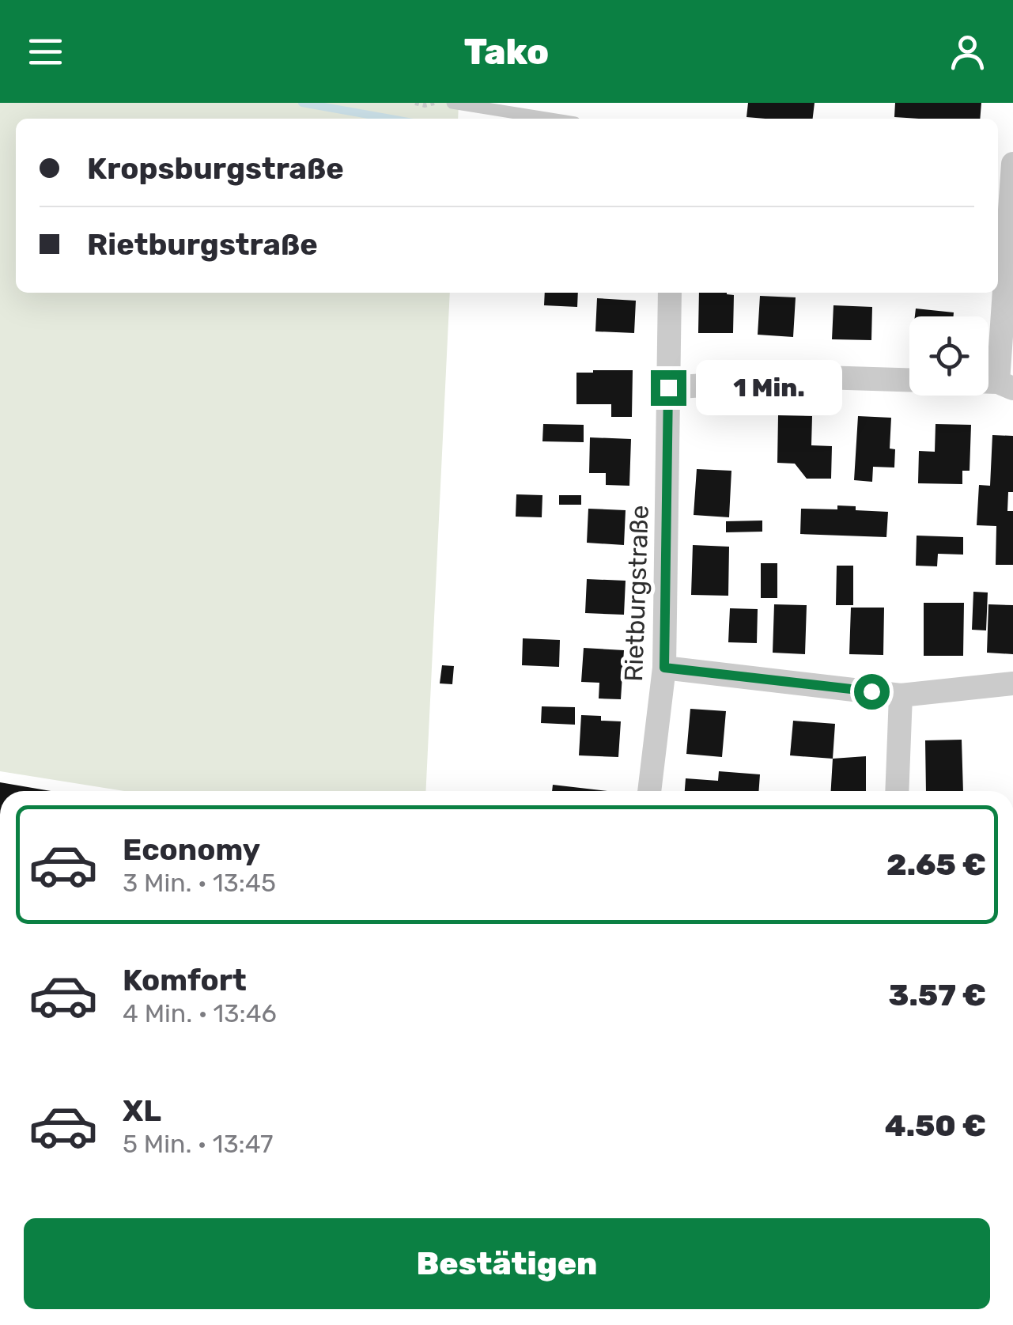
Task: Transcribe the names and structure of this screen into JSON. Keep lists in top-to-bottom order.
{
  "streets": {
    "street": ["Rietburgstraße"]
  },
  "page": {
    "header": "Tako",
    "banner": ["Kropsburgstraße", "Rietburgstraße"],
    "bubble": "1 Min.",
    "list": [
      {
        "name": "Economy",
        "note": "3 Min. · 13:45",
        "value": "2.65 €"
      },
      {
        "name": "Komfort",
        "note": "4 Min. · 13:46",
        "value": "3.57 €"
      },
      {
        "name": "XL",
        "note": "5 Min. · 13:47",
        "value": "4.50 €"
      }
    ],
    "buttons": "Bestätigen"
  }
}
